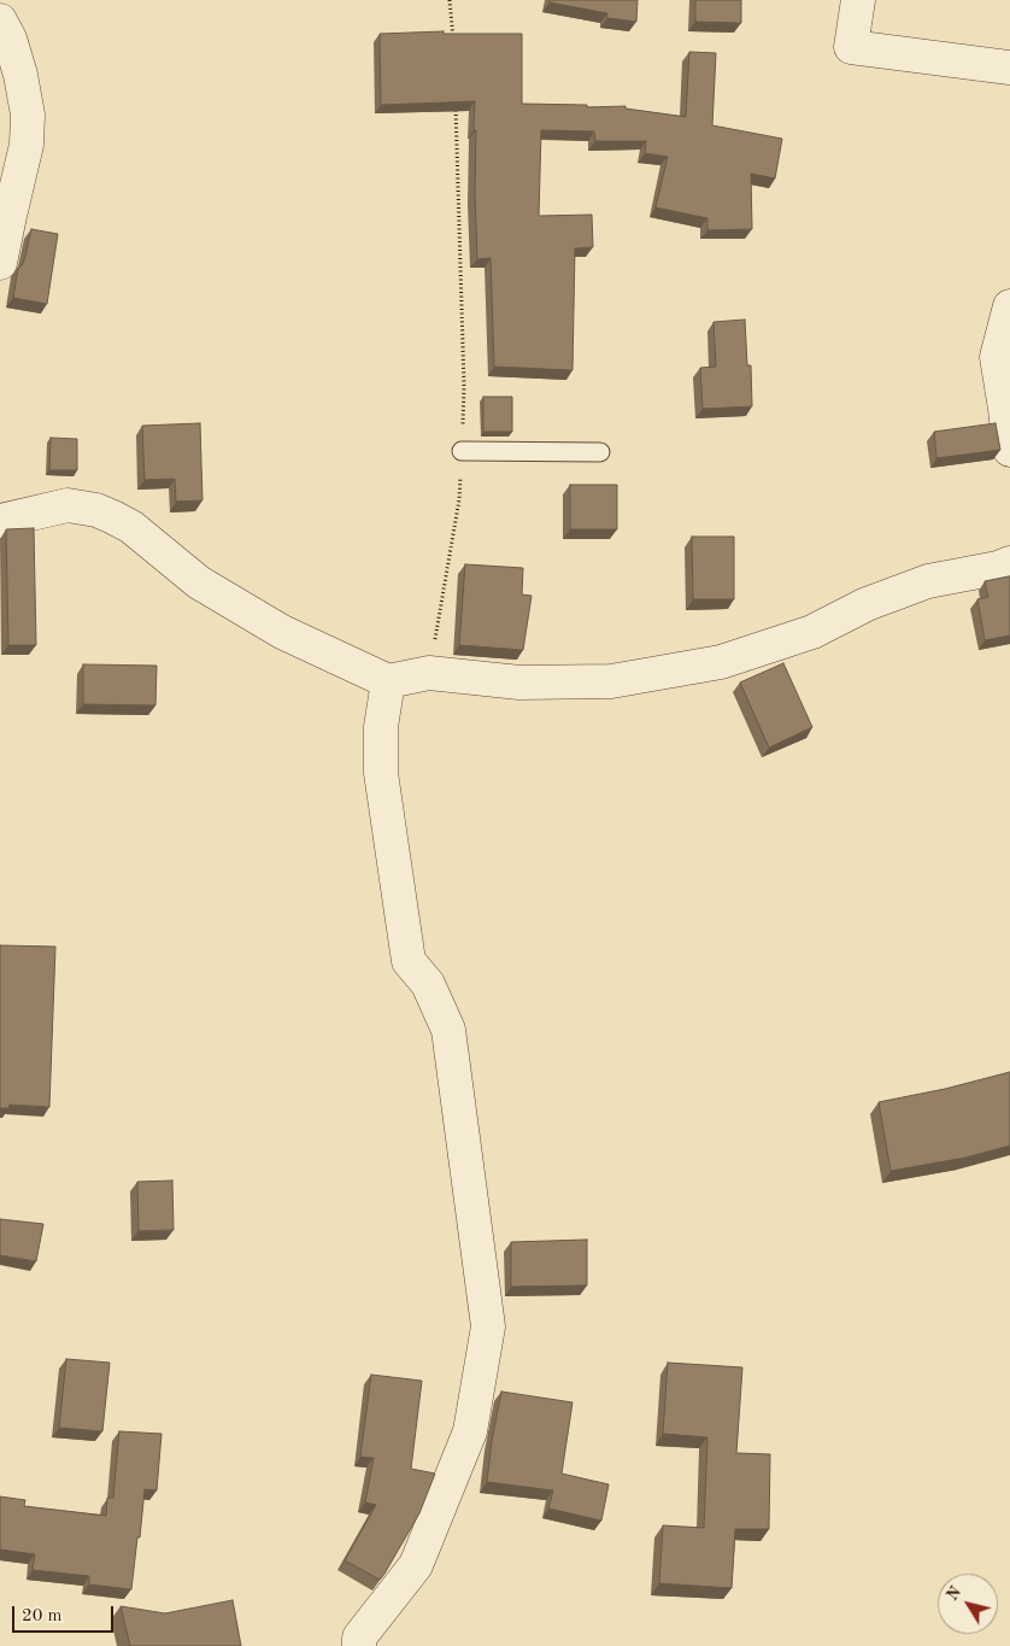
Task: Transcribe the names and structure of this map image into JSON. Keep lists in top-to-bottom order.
{
  "scale_bar": "20 m",
  "north": "top left"
}
